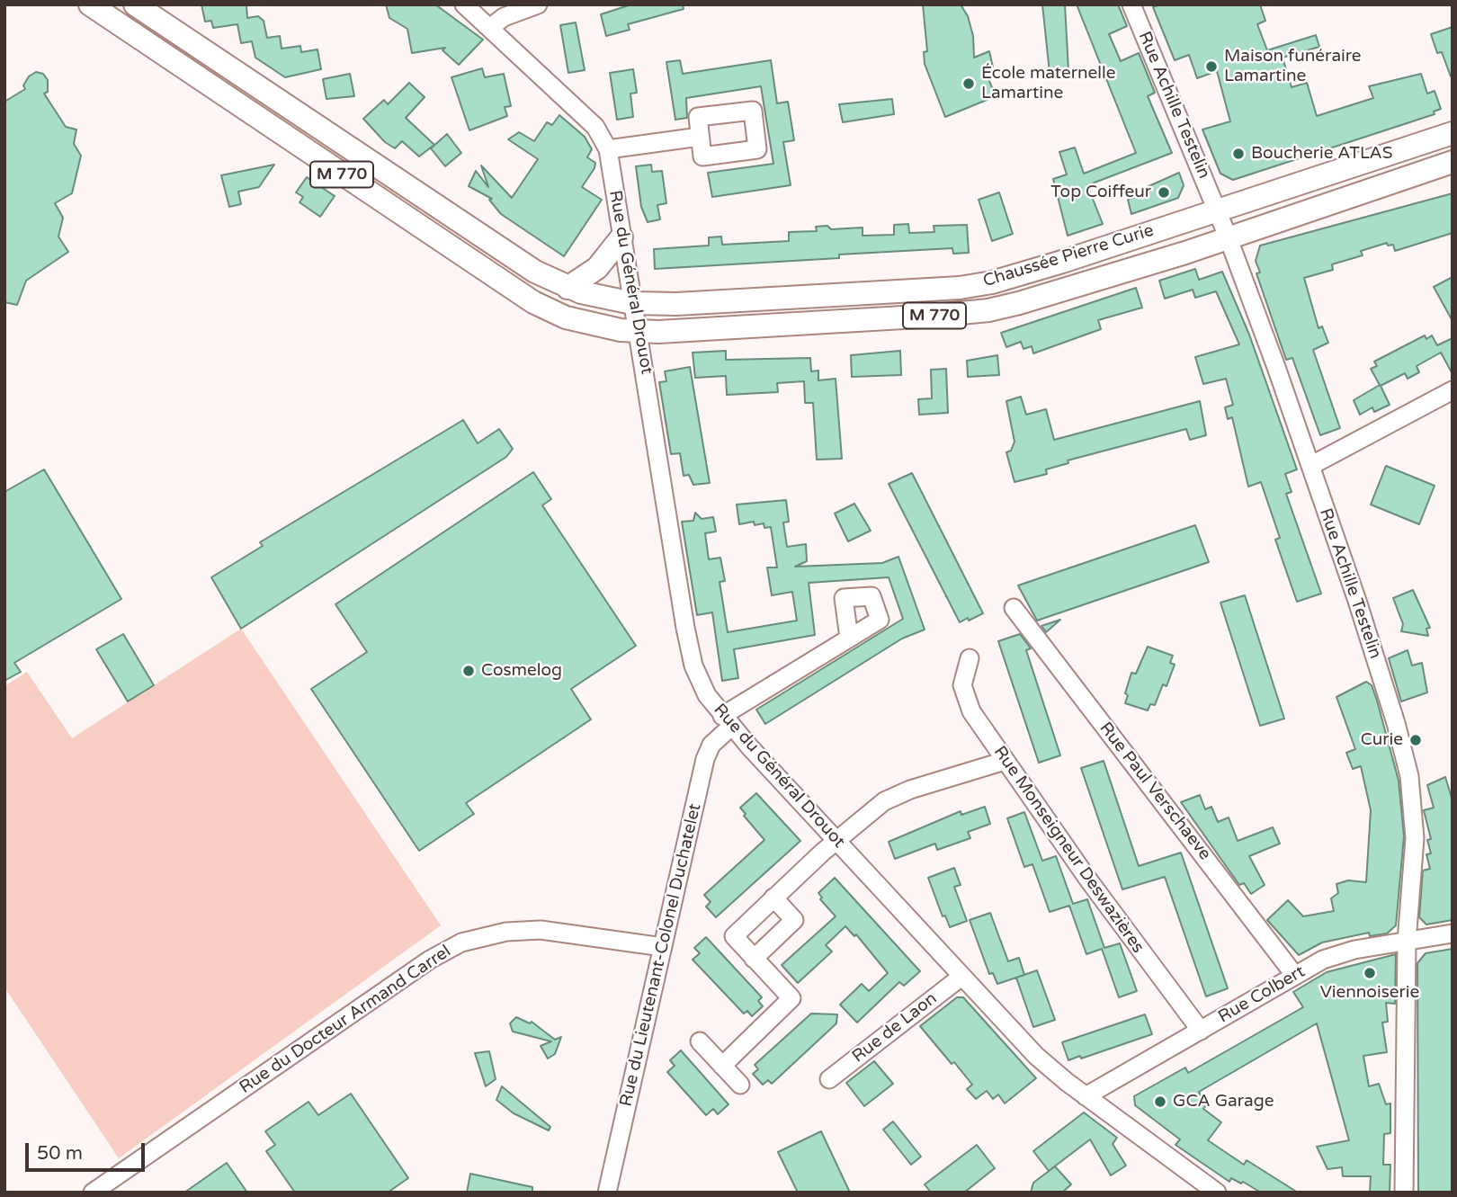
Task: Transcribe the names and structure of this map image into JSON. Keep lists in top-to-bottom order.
{
  "streets": {
    "main road": ["M 770", "Chaussée Pierre Curie"],
    "street": [
      "Rue Achille Testelin",
      "Rue du Général Drouot",
      "Rue Paul Verschaeve",
      "Rue Monseigneur Deswazières",
      "Rue du Lieutenant-Colonel Duchatelet",
      "Rue Colbert",
      "Rue du Docteur Armand Carrel",
      "Rue de Laon"
    ]
  },
  "crossings": [
    ["Rue Achille Testelin", "Chaussée Pierre Curie"],
    ["Rue Achille Testelin", "Rue Colbert"],
    ["M 770", "Chaussée Pierre Curie"],
    ["M 770", "Rue du Général Drouot"],
    ["Chaussée Pierre Curie", "Rue du Général Drouot"],
    ["Rue du Général Drouot", "Rue du Lieutenant-Colonel Duchatelet"],
    ["Rue du Général Drouot", "Rue Colbert"],
    ["Rue du Général Drouot", "Rue de Laon"],
    ["Rue Paul Verschaeve", "Rue Colbert"],
    ["Rue Monseigneur Deswazières", "Rue Colbert"],
    ["Rue du Lieutenant-Colonel Duchatelet", "Rue du Docteur Armand Carrel"]
  ],
  "places": [
    "Maison funéraire Lamartine",
    "École maternelle Lamartine",
    "Boucherie ATLAS",
    "Top Coiffeur",
    "Cosmelog",
    "Curie",
    "Viennoiserie",
    "GCA Garage"
  ],
  "scale_bar": "50 m"
}
